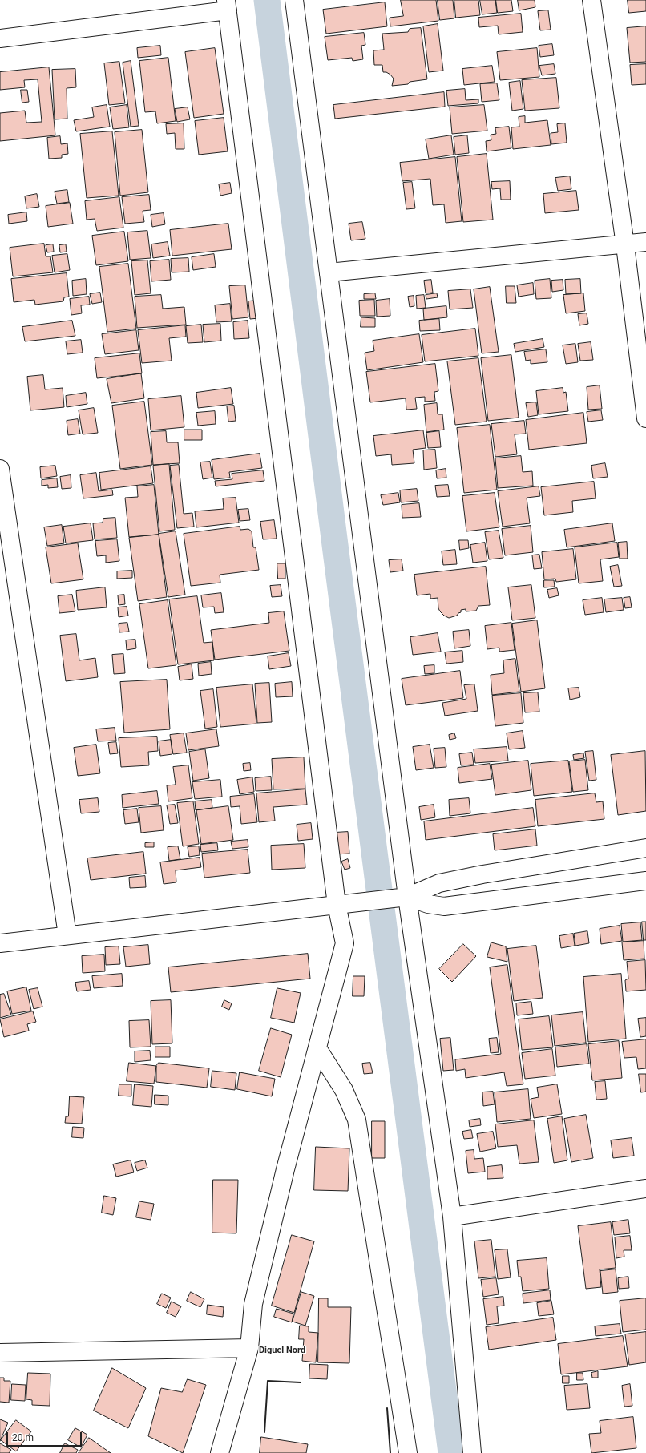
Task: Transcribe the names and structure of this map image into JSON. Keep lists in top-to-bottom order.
{
  "districts": ["Diguel Nord"],
  "scale_bar": "20 m"
}
